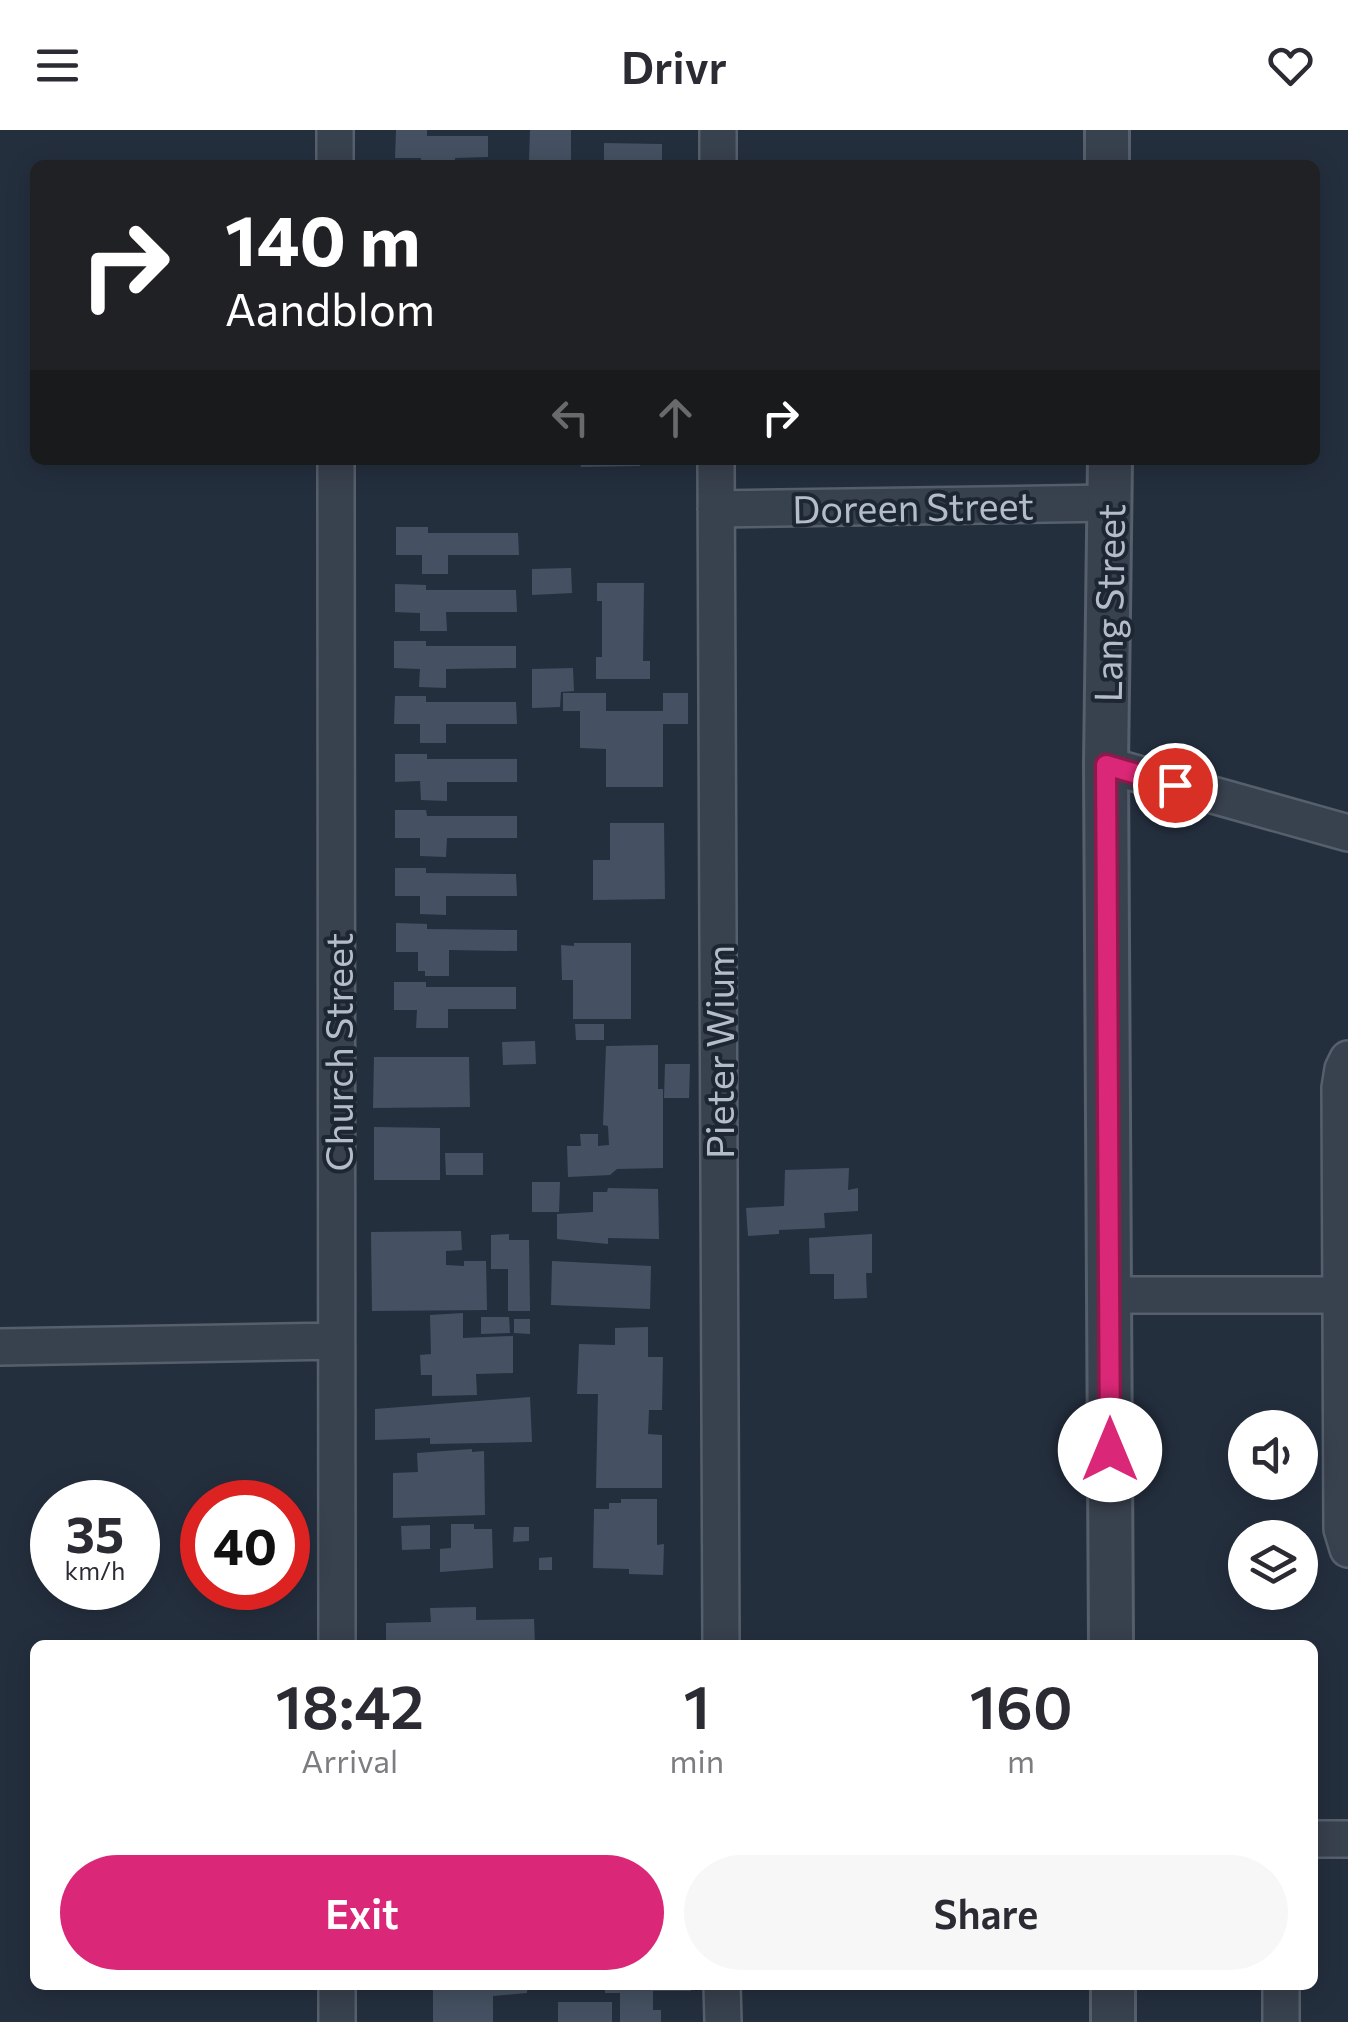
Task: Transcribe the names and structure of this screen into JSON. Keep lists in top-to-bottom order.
{
  "streets": {
    "street": [
      "Doreen Street",
      "Lang Street",
      "Church Street",
      "Pieter Wium"
    ]
  },
  "crossings": [
    ["Doreen Street", "Lang Street"],
    ["Doreen Street", "Pieter Wium"]
  ],
  "page": {
    "header": "Drivr",
    "turn": ["140 m", "Aandblom"],
    "speed": "35 km/h",
    "limit": "40",
    "eta": [
      "18:42",
      "Arrival",
      "1",
      "min",
      "160",
      "m"
    ],
    "buttons": ["Exit", "Share"]
  }
}
